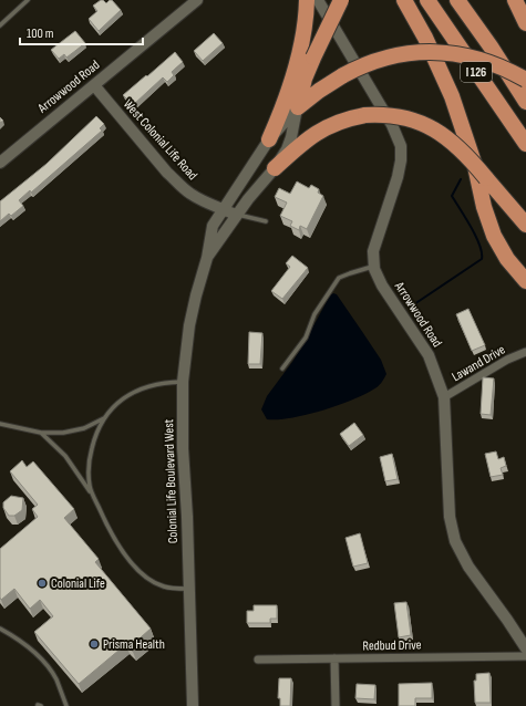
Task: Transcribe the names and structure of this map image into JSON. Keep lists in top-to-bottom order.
{
  "streets": {
    "highway": ["I 126"],
    "street": [
      "Arrowwood Road",
      "West Colonial Life Road",
      "Lawand Drive",
      "Colonial Life Boulevard West",
      "Redbud Drive"
    ]
  },
  "crossings": [
    ["Arrowwood Road", "West Colonial Life Road"],
    ["Arrowwood Road", "Lawand Drive"],
    ["West Colonial Life Road", "Colonial Life Boulevard West"]
  ],
  "places": ["Colonial Life", "Prisma Health"],
  "scale_bar": "100 m"
}
